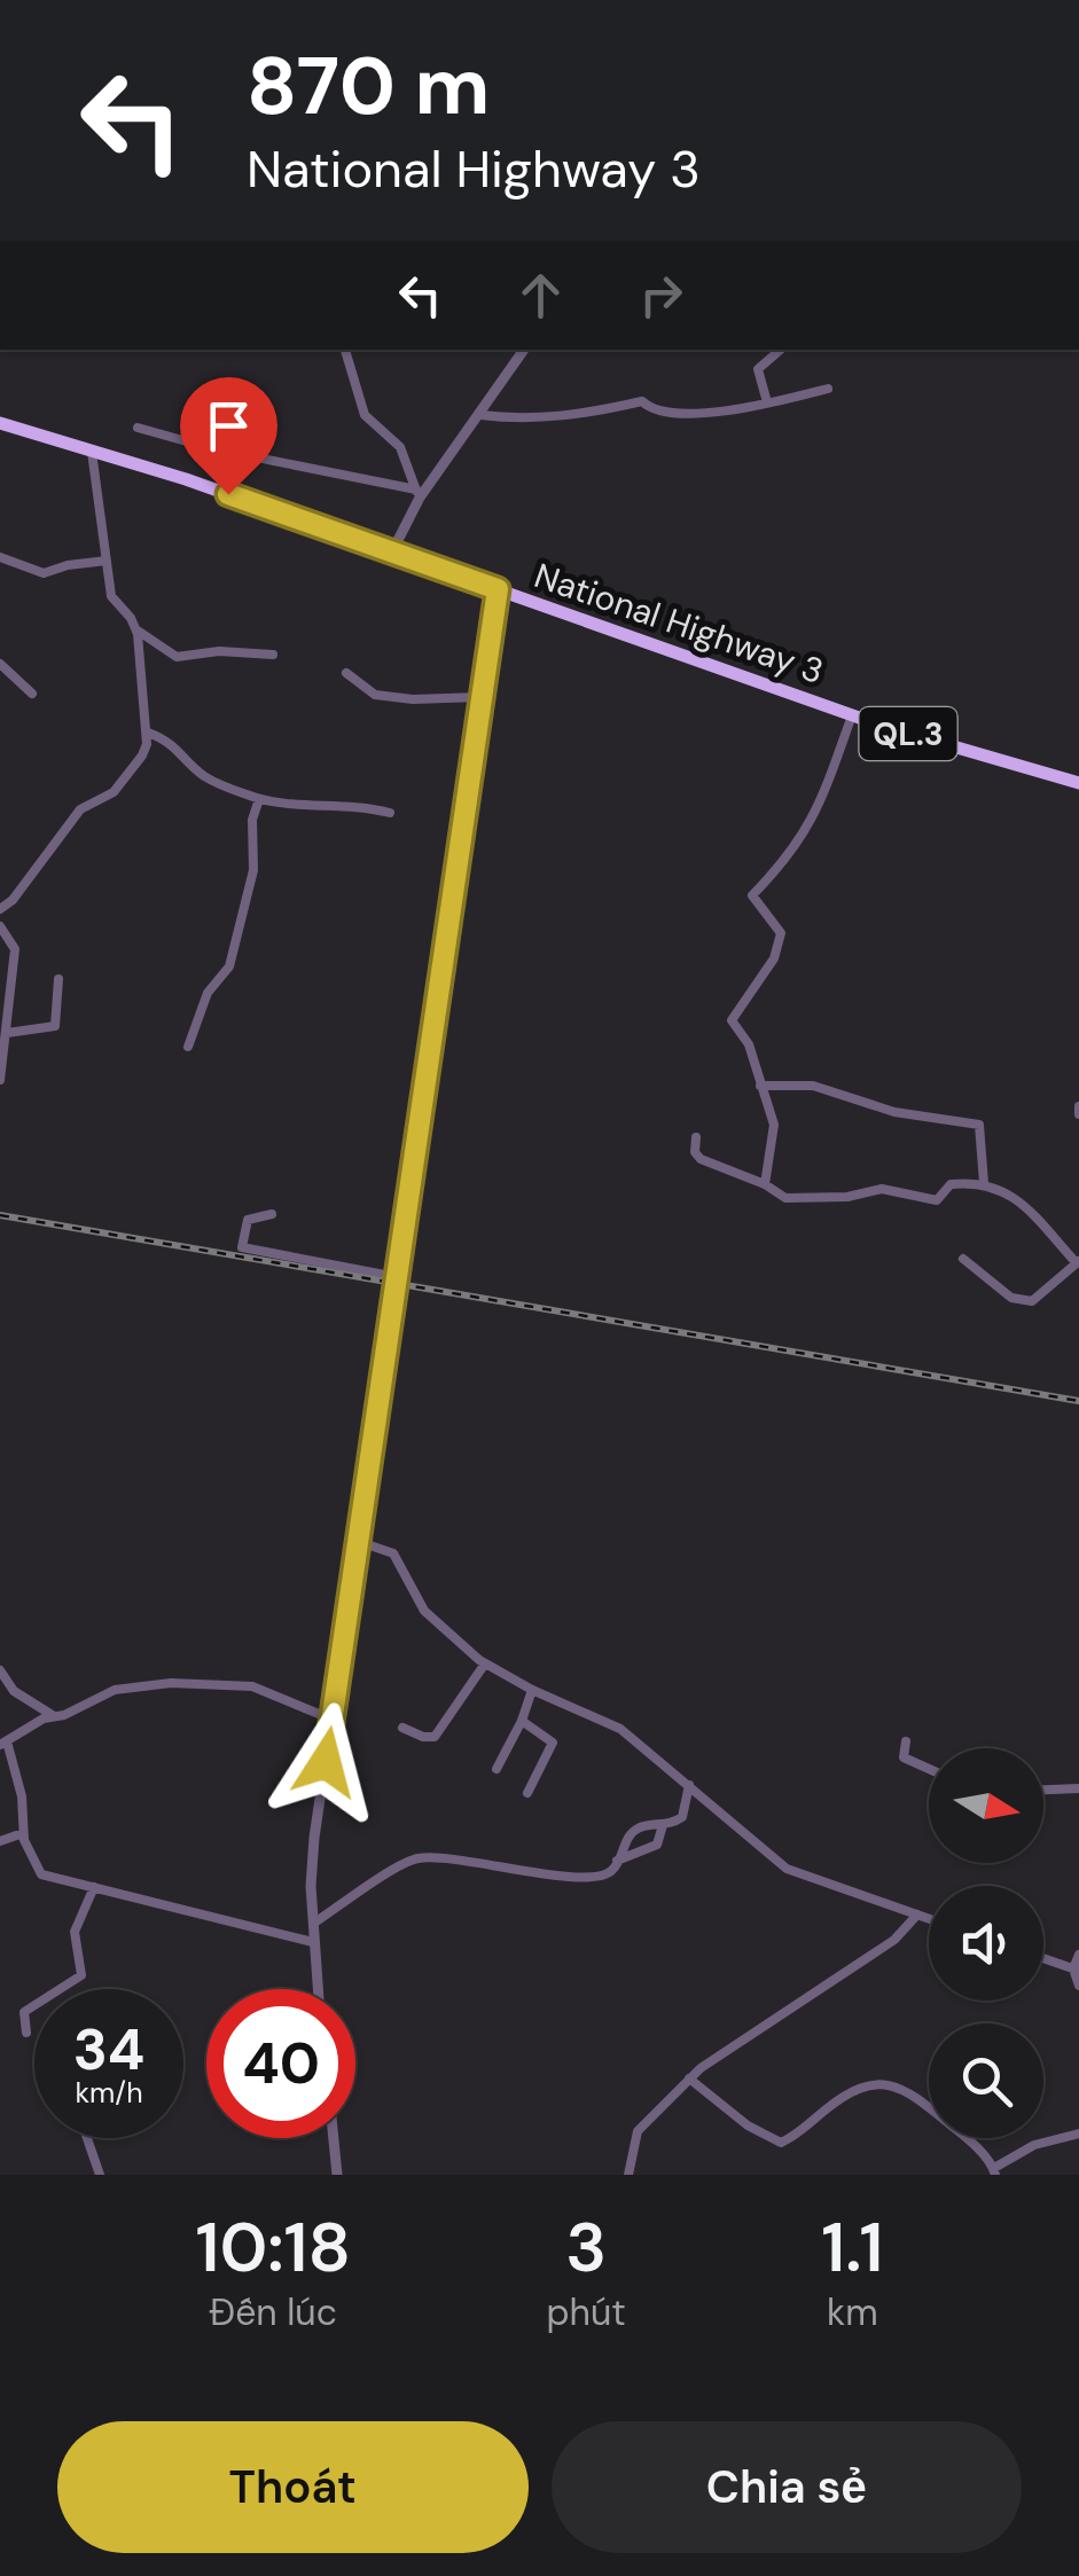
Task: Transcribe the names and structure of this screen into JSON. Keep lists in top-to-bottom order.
{
  "streets": {
    "highway": ["National Highway 3", "QL.3"]
  },
  "north": "right",
  "page": {
    "turn": ["870 m", "National Highway 3"],
    "speed": "34 km/h",
    "limit": "40",
    "eta": [
      "10:18",
      "Đến lúc",
      "3",
      "phút",
      "1.1",
      "km"
    ],
    "buttons": ["Thoát", "Chia sẻ"]
  }
}
